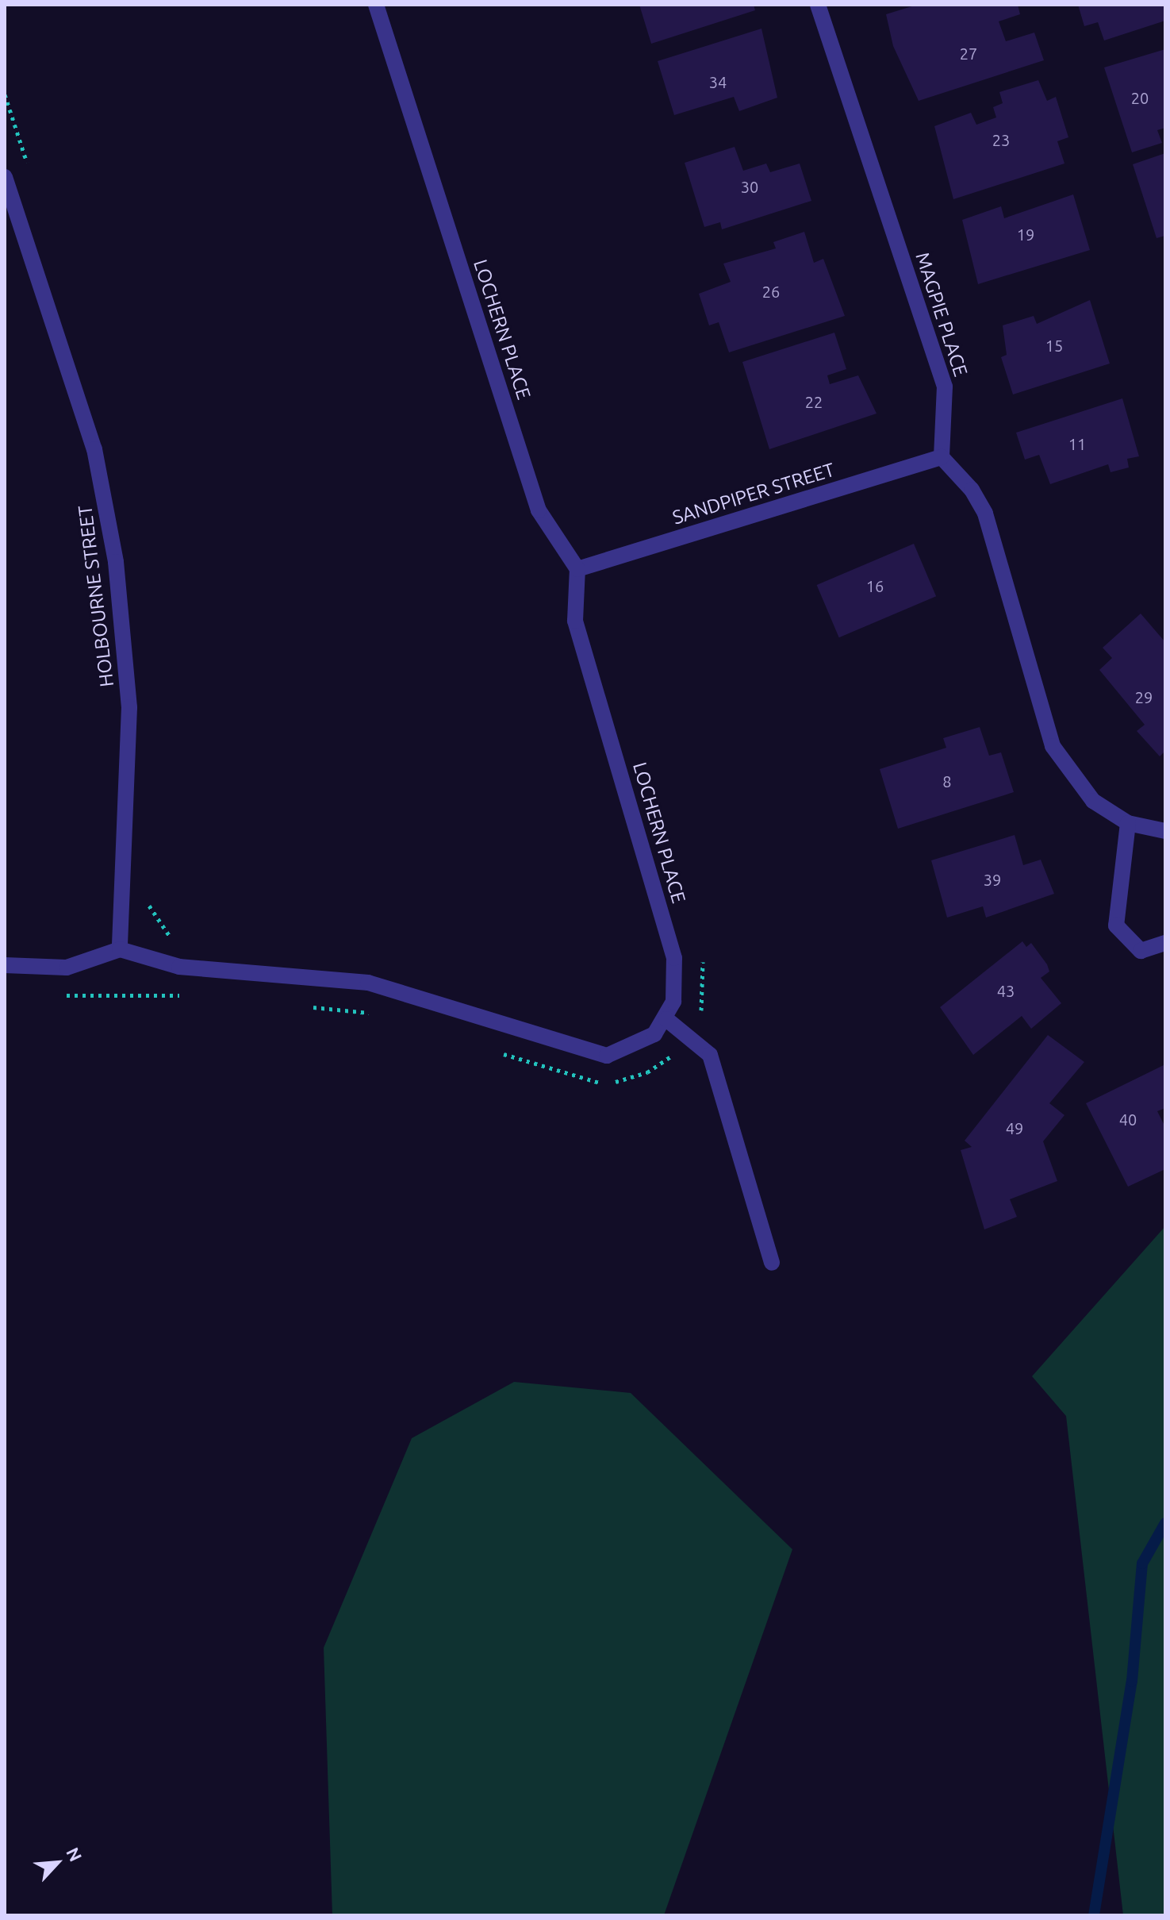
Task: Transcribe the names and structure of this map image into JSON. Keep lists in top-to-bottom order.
{
  "streets": {
    "street": [
      "MAGPIE PLACE",
      "LOCHERN PLACE",
      "SANDPIPER STREET",
      "HOLBOURNE STREET"
    ]
  },
  "crossings": [
    ["MAGPIE PLACE", "SANDPIPER STREET"],
    ["LOCHERN PLACE", "SANDPIPER STREET"]
  ],
  "house_numbers": [
    "27",
    "34",
    "20",
    "23",
    "30",
    "19",
    "26",
    "15",
    "22",
    "11",
    "16",
    "29",
    "8",
    "39",
    "43",
    "40",
    "49"
  ],
  "north": "top right"
}
